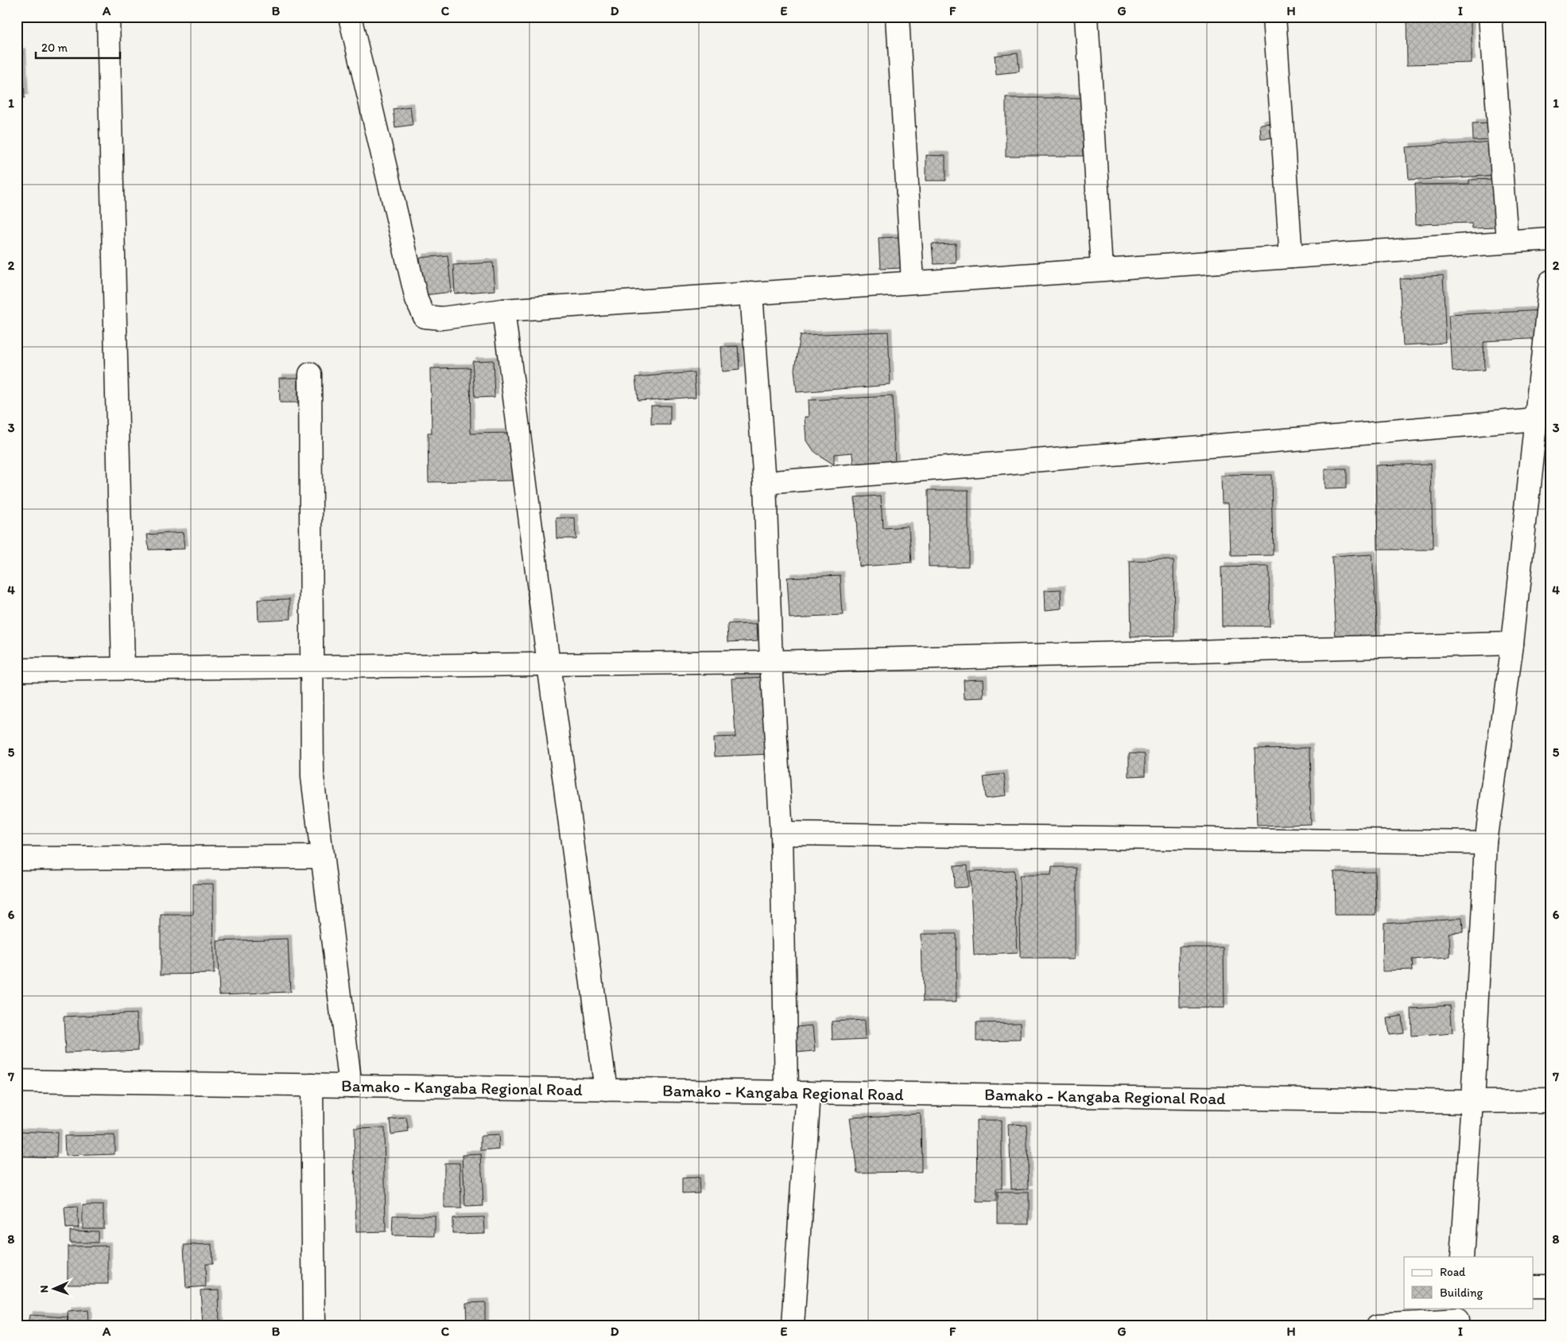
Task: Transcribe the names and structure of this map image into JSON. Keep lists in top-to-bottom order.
{
  "streets": {
    "street": ["Bamako - Kangaba Regional Road"]
  },
  "legend": ["Road", "Building"],
  "scale_bar": "20 m",
  "north": "left",
  "grid": {
    "columns": [
      "A",
      "B",
      "C",
      "D",
      "E",
      "F",
      "G",
      "H",
      "I"
    ],
    "rows": [
      "1",
      "2",
      "3",
      "4",
      "5",
      "6",
      "7",
      "8"
    ]
  }
}
